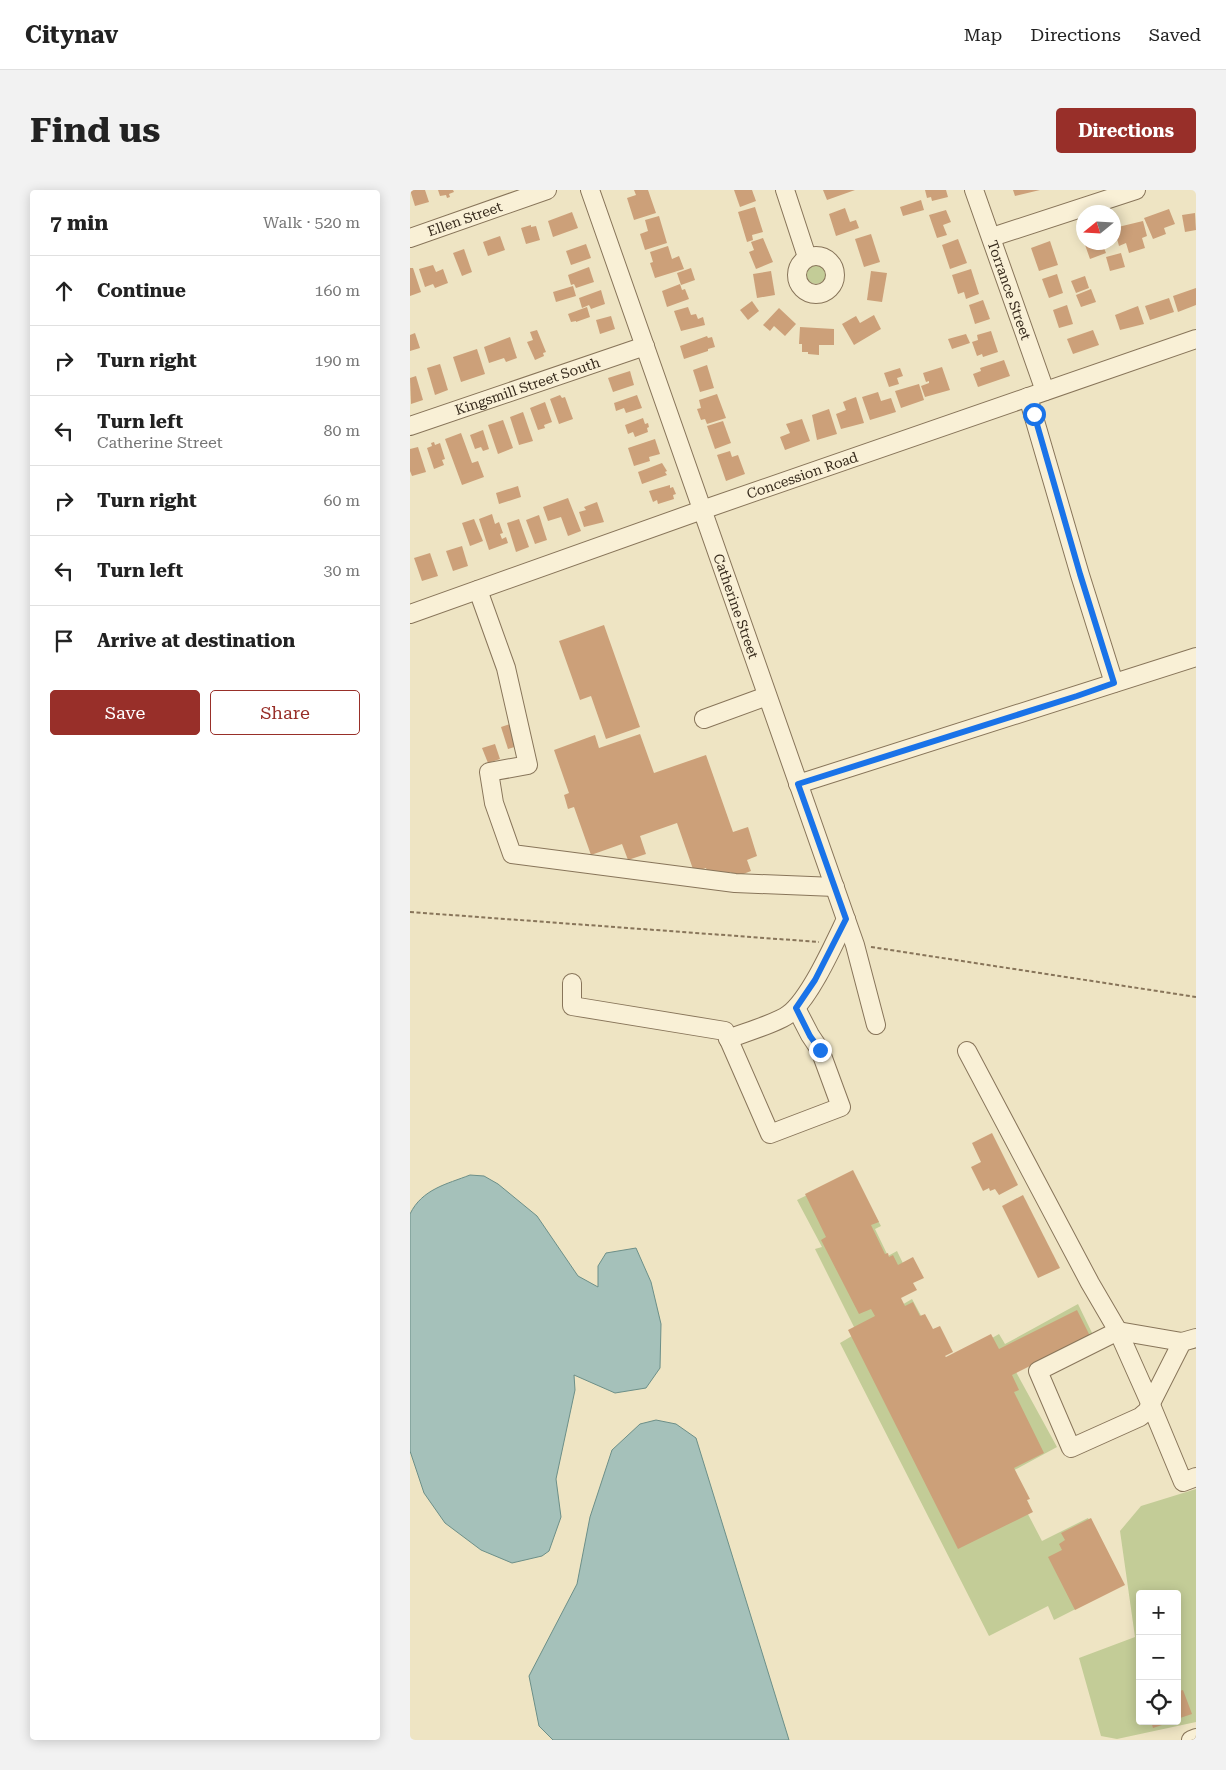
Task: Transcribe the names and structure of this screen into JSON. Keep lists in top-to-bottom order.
{
  "streets": {
    "street": [
      "Ellen Street",
      "Torrance Street",
      "Kingsmill Street South",
      "Concession Road",
      "Catherine Street"
    ]
  },
  "crossings": [
    ["Torrance Street", "Concession Road"],
    ["Kingsmill Street South", "Catherine Street"],
    ["Concession Road", "Catherine Street"]
  ],
  "north": "left",
  "page": {
    "header": "Citynav",
    "nav": ["Map", "Directions", "Saved"],
    "buttons": [
      "Directions",
      ["Save", "Share"]
    ],
    "title": "Find us",
    "heading": ["7 min", "Walk · 520 m"],
    "list": [
      ["Continue", "160 m"],
      ["Turn right", "190 m"],
      ["Turn left", "Catherine Street", "80 m"],
      ["Turn right", "60 m"],
      ["Turn left", "30 m"],
      "Arrive at destination"
    ],
    "map_buttons": ["+", "−"]
  }
}
